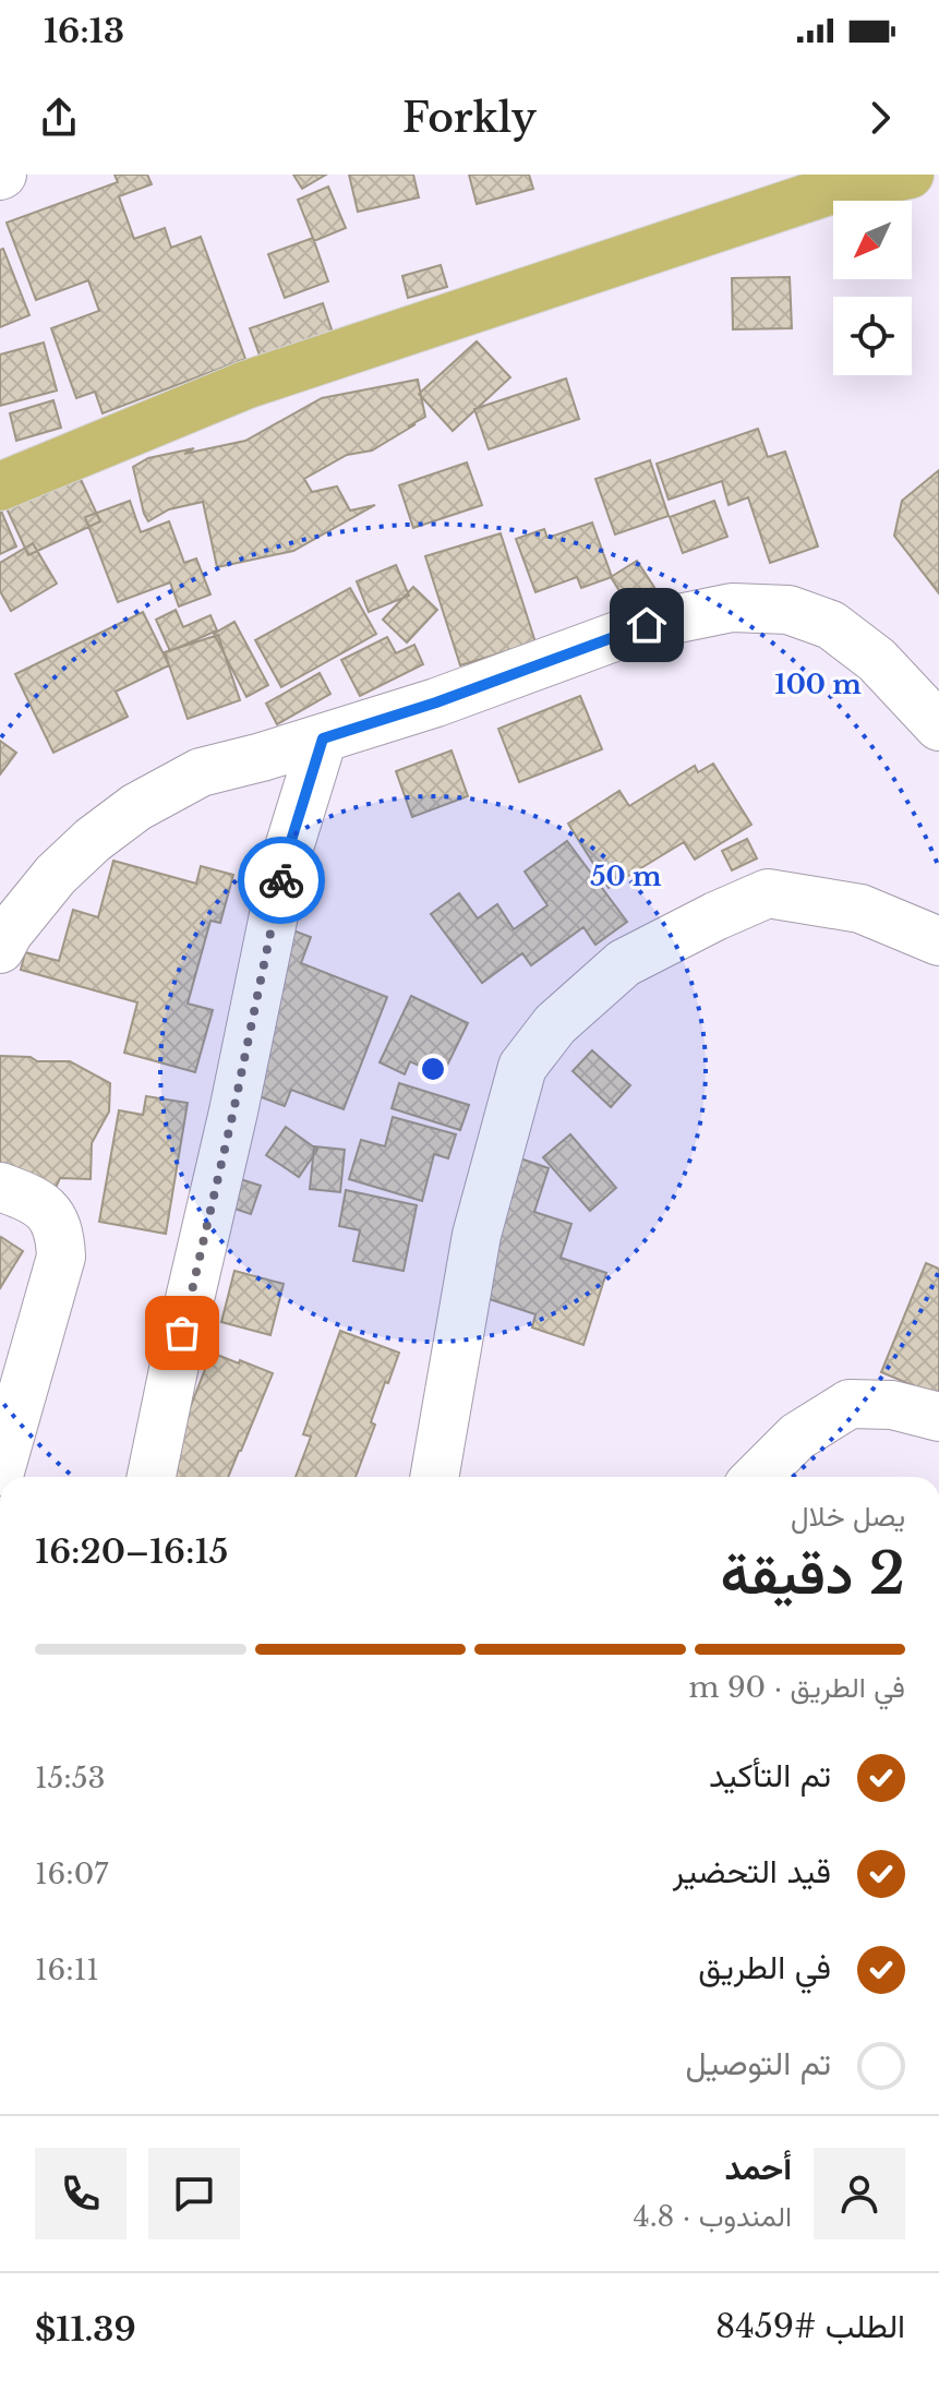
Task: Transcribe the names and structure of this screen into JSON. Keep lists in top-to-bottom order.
{
  "north": "bottom left",
  "page": {
    "status": "16:13",
    "header": "Forkly",
    "heading": ["2 دقيقة", "يصل خلال", "16:15–16:20"],
    "panel": [
      "أحمد",
      "المندوب · 4.8",
      "الطلب #8459",
      "$11.39"
    ],
    "bar": "في الطريق · 90 m",
    "list": [
      ["تم التأكيد", "15:53"],
      ["قيد التحضير", "16:07"],
      ["في الطريق", "16:11"],
      "تم التوصيل"
    ]
  },
  "rings": ["100 m", "50 m"]
}
